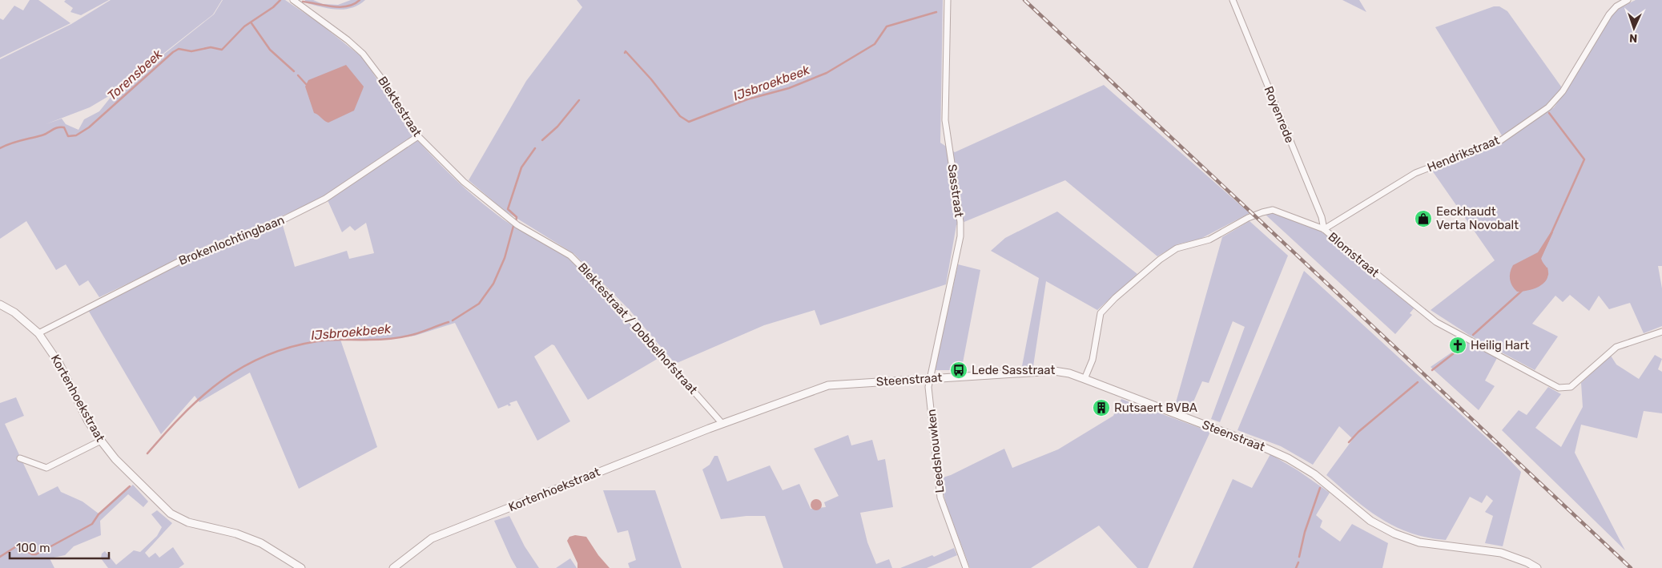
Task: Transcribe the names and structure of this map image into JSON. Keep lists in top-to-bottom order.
{
  "streets": {
    "street": [
      "Blektestraat",
      "Royenrede",
      "Hendrikstraat",
      "Sasstraat",
      "Brokenlochtingbaan",
      "Blomstraat",
      "Blektestraat / Dobbelhofstraat",
      "Steenstraat",
      "Kortenhoekstraat",
      "Leedshouwken"
    ]
  },
  "crossings": [
    ["Blektestraat", "Brokenlochtingbaan"],
    ["Blektestraat", "Blektestraat / Dobbelhofstraat"],
    ["Royenrede", "Hendrikstraat"],
    ["Royenrede", "Blomstraat"],
    ["Hendrikstraat", "Blomstraat"],
    ["Sasstraat", "Steenstraat"],
    ["Sasstraat", "Leedshouwken"],
    ["Brokenlochtingbaan", "Kortenhoekstraat"],
    ["Blomstraat", "Steenstraat"],
    ["Blektestraat / Dobbelhofstraat", "Steenstraat"],
    ["Blektestraat / Dobbelhofstraat", "Kortenhoekstraat"],
    ["Steenstraat", "Kortenhoekstraat"],
    ["Steenstraat", "Leedshouwken"]
  ],
  "water": ["Torensbeek", "IJsbroekbeek"],
  "places": {
    "shop": ["Eeckhaudt Verta Novobalt"],
    "church": ["Heilig Hart"],
    "bus stop": ["Lede Sasstraat"],
    "building": ["Rutsaert BVBA"]
  },
  "scale_bar": "100 m",
  "north": "bottom"
}
